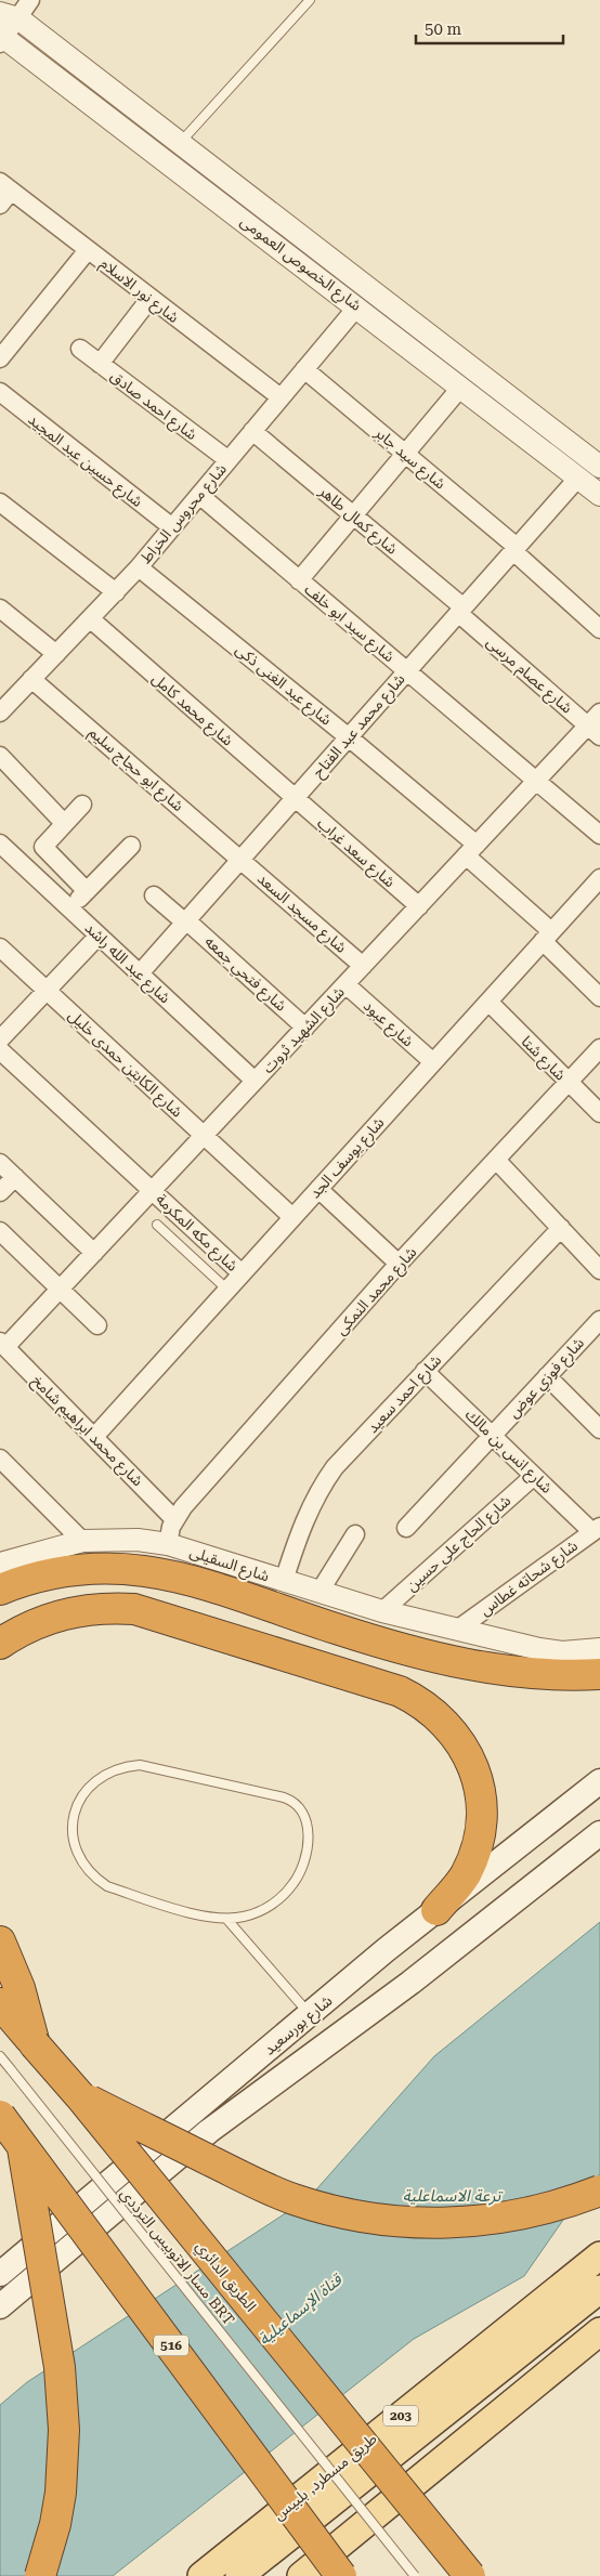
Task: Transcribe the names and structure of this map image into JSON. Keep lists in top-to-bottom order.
{
  "streets": {
    "highway": ["الطريق الدائري", "516"],
    "main road": ["شارع بورسعيد", "203", "طريق مسطرد, بلبيس"],
    "street": [
      "شارع الخصوص العمومى",
      "شارع نور الاسلام",
      "شارع احمد صادق",
      "شارع سيد جابر",
      "شارع حسين عبد المجيد",
      "شارع محروس الخراط",
      "شارع كمال طاهر",
      "شارع سيد ابو خلف",
      "شارع عصام مرسى",
      "شارع عبد الغنى ذكى",
      "شارع محمد كامل",
      "شارع محمد عبد الفتاح",
      "شارع ابو حجاج سليم",
      "شارع سعد غراب",
      "شارع مسجد السعد",
      "شارع عبد الله راشد",
      "شارع فتحي جمعه",
      "شارع عبود",
      "شارع الشهيد ثروت",
      "شارع شتا",
      "شارع الكابتن حمدى خليل",
      "شارع يوسف الجد",
      "شارع مكه المكرمة",
      "شارع محمد النمكى",
      "شارع فوزي عوض",
      "شارع احمد سعيد",
      "شارع محمد ابراهيم شامخ",
      "شارع انس بن مالك",
      "شارع الحاج على حسين",
      "شارع السقيلى",
      "شارع شحاته غطاس"
    ],
    "lane": ["مسار الاتوبيس الترددي BRT"]
  },
  "crossings": [
    ["شارع الخصوص العمومى", "شارع محروس الخراط"],
    ["شارع الخصوص العمومى", "شارع محمد عبد الفتاح"],
    ["شارع نور الاسلام", "شارع محروس الخراط"],
    ["شارع احمد صادق", "شارع محروس الخراط"],
    ["شارع سيد جابر", "شارع محروس الخراط"],
    ["شارع سيد جابر", "شارع محمد عبد الفتاح"],
    ["شارع حسين عبد المجيد", "شارع محروس الخراط"],
    ["شارع محروس الخراط", "شارع كمال طاهر"],
    ["شارع محروس الخراط", "شارع سيد ابو خلف"],
    ["شارع محروس الخراط", "شارع عبد الغنى ذكى"],
    ["شارع محروس الخراط", "شارع محمد كامل"],
    ["شارع محروس الخراط", "شارع ابو حجاج سليم"],
    ["شارع كمال طاهر", "شارع عصام مرسى"],
    ["شارع كمال طاهر", "شارع محمد عبد الفتاح"],
    ["شارع سيد ابو خلف", "شارع محمد عبد الفتاح"],
    ["شارع سيد ابو خلف", "شارع الشهيد ثروت"],
    ["شارع عصام مرسى", "شارع محمد عبد الفتاح"],
    ["شارع عصام مرسى", "شارع الشهيد ثروت"],
    ["شارع عبد الغنى ذكى", "شارع محمد عبد الفتاح"],
    ["شارع عبد الغنى ذكى", "شارع الشهيد ثروت"],
    ["شارع عبد الغنى ذكى", "شارع يوسف الجد"],
    ["شارع محمد كامل", "شارع محمد عبد الفتاح"],
    ["شارع محمد كامل", "شارع سعد غراب"],
    ["شارع محمد عبد الفتاح", "شارع ابو حجاج سليم"],
    ["شارع محمد عبد الفتاح", "شارع سعد غراب"],
    ["شارع محمد عبد الفتاح", "شارع مسجد السعد"],
    ["شارع محمد عبد الفتاح", "شارع عبد الله راشد"],
    ["شارع محمد عبد الفتاح", "شارع فتحي جمعه"],
    ["شارع ابو حجاج سليم", "شارع مسجد السعد"],
    ["شارع سعد غراب", "شارع الشهيد ثروت"],
    ["شارع مسجد السعد", "شارع الشهيد ثروت"],
    ["شارع عبد الله راشد", "شارع الشهيد ثروت"],
    ["شارع فتحي جمعه", "شارع الشهيد ثروت"],
    ["شارع عبود", "شارع الشهيد ثروت"],
    ["شارع عبود", "شارع يوسف الجد"],
    ["شارع الشهيد ثروت", "شارع الكابتن حمدى خليل"],
    ["شارع الشهيد ثروت", "شارع مكه المكرمة"],
    ["شارع الشهيد ثروت", "شارع محمد ابراهيم شامخ"],
    ["شارع شتا", "شارع يوسف الجد"],
    ["شارع شتا", "شارع محمد النمكى"],
    ["شارع الكابتن حمدى خليل", "شارع يوسف الجد"],
    ["شارع يوسف الجد", "شارع مكه المكرمة"],
    ["شارع يوسف الجد", "شارع محمد ابراهيم شامخ"],
    ["شارع محمد النمكى", "شارع محمد ابراهيم شامخ"],
    ["شارع محمد النمكى", "شارع السقيلى"],
    ["شارع فوزي عوض", "شارع انس بن مالك"],
    ["شارع احمد سعيد", "شارع انس بن مالك"],
    ["شارع احمد سعيد", "شارع السقيلى"],
    ["شارع انس بن مالك", "شارع الحاج على حسين"],
    ["شارع انس بن مالك", "شارع شحاته غطاس"],
    ["شارع الحاج على حسين", "شارع السقيلى"],
    ["شارع السقيلى", "شارع شحاته غطاس"]
  ],
  "water": ["ترعة الاسماعلية", "قناة الإسماعيلية"],
  "scale_bar": "50 m"
}
